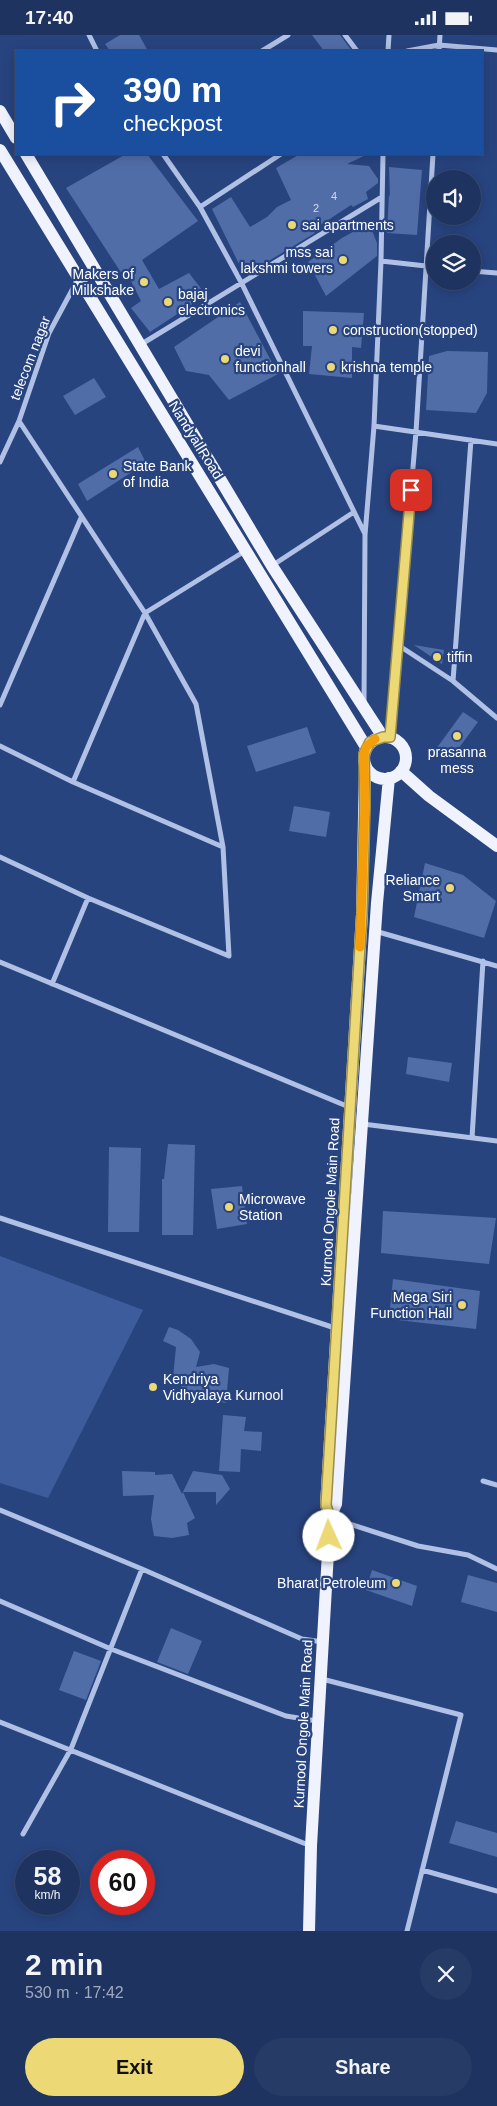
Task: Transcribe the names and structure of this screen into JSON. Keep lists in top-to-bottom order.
{
  "streets": {
    "main road": ["Nandyal Road", "Kurnool Ongole Main Road"],
    "street": ["telecom nagar"]
  },
  "crossings": [
    ["telecom nagar", "Nandyal Road"],
    ["Nandyal Road", "Kurnool Ongole Main Road"]
  ],
  "places": [
    "sai apartments",
    "mss sai lakshmi towers",
    "Makers of Milkshake",
    "bajaj electronics",
    "construction(stopped)",
    "devi functionhall",
    "krishna temple",
    "State Bank of India",
    "tiffin",
    "prasanna mess",
    "Reliance Smart",
    "Microwave Station",
    "Mega Siri Function Hall",
    "Kendriya Vidhyalaya Kurnool",
    "Bharat Petroleum"
  ],
  "house_numbers": ["4", "2"],
  "page": {
    "status": "17:40",
    "turn": ["390 m", "checkpost"],
    "speed": "58 km/h",
    "limit": "60",
    "heading": ["2 min", "530 m · 17:42"],
    "buttons": ["Exit", "Share"]
  }
}
